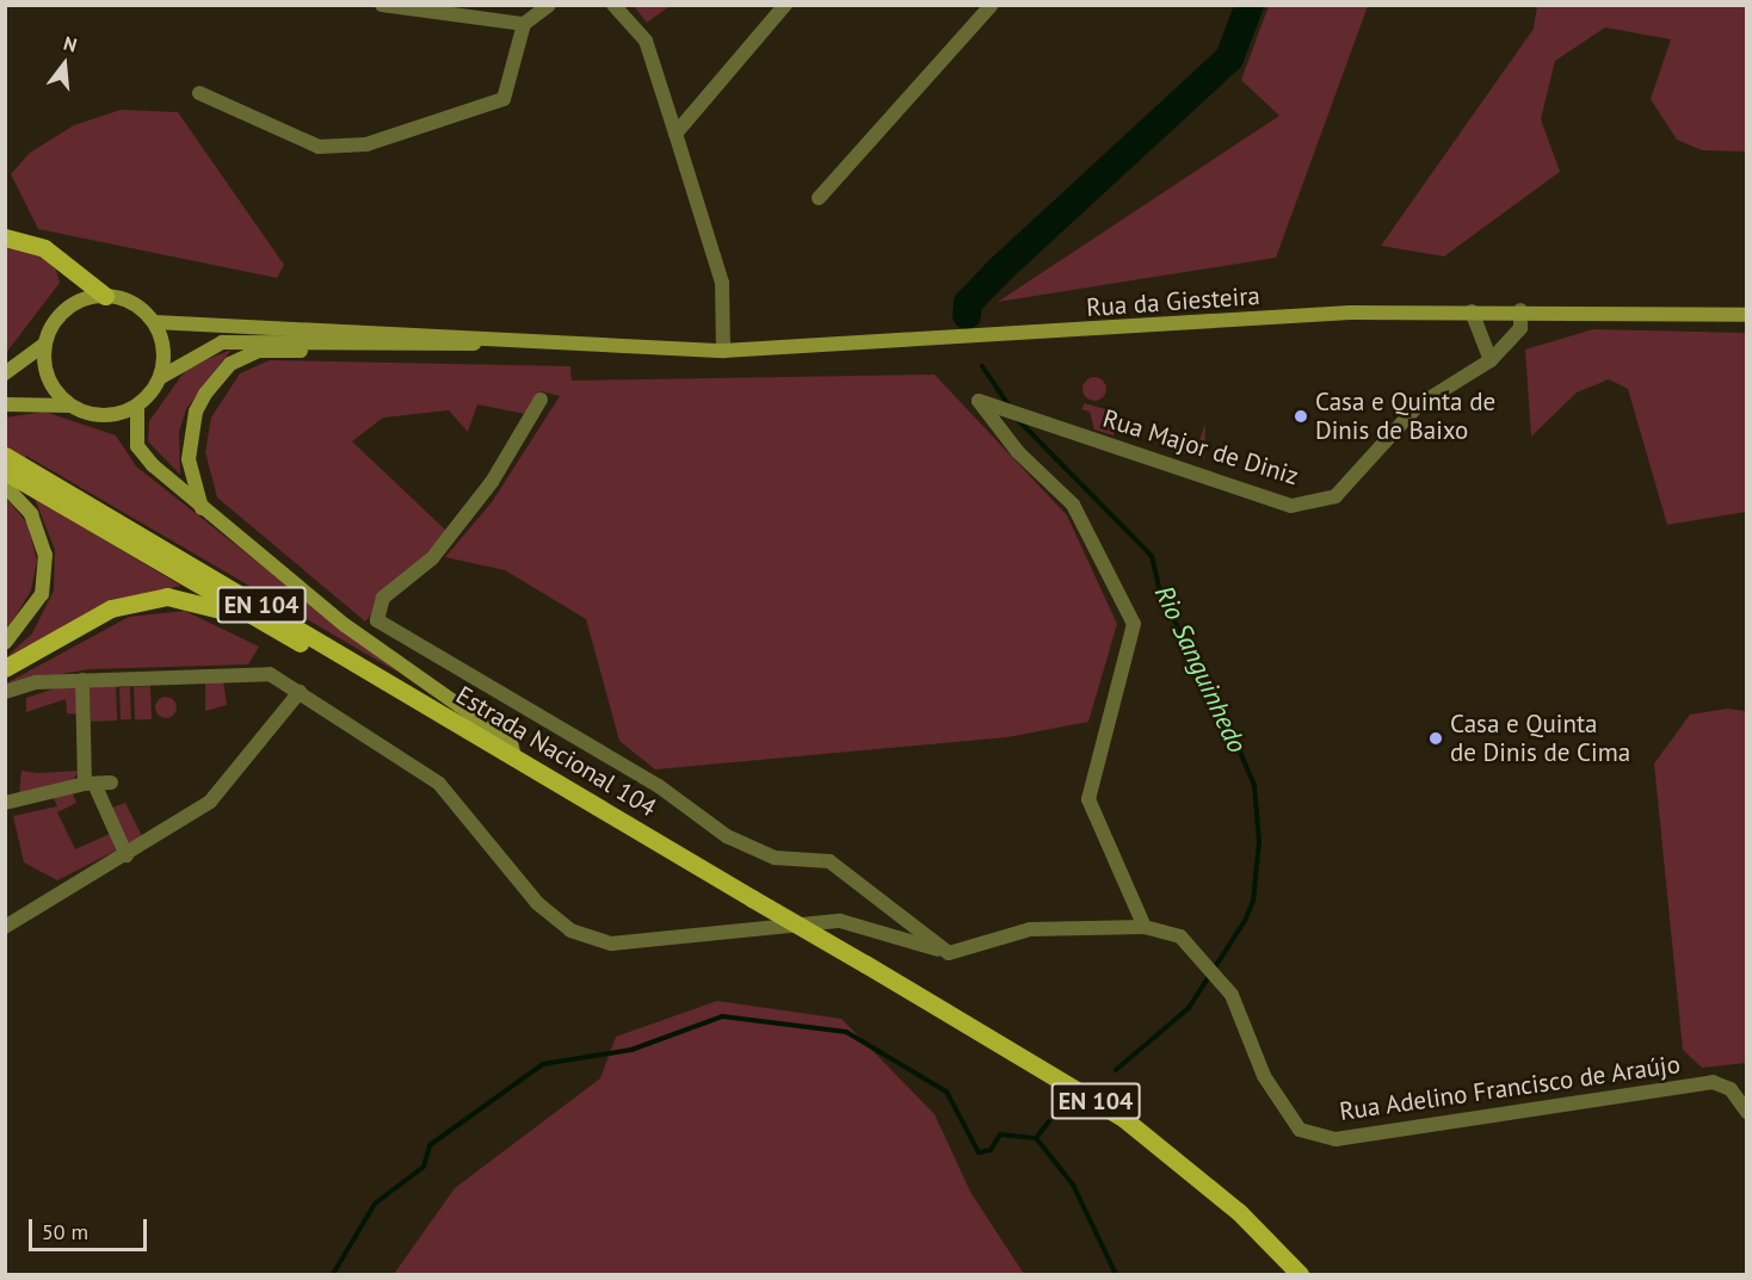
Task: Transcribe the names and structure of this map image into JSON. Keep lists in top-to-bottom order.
{
  "streets": {
    "main road": ["Rua da Giesteira", "EN 104", "Estrada Nacional 104"],
    "street": ["Rua Major de Diniz", "Rua Adelino Francisco de Araújo"]
  },
  "crossings": [
    ["Rua da Giesteira", "Rua Major de Diniz"],
    ["Rua Major de Diniz", "Rua Adelino Francisco de Araújo"],
    ["EN 104", "Estrada Nacional 104"]
  ],
  "water": ["Rio Sanguinhedo"],
  "places": ["Casa e Quinta de Dinis de Baixo", "Casa e Quinta de Dinis de Cima"],
  "scale_bar": "50 m",
  "north": "top"
}
